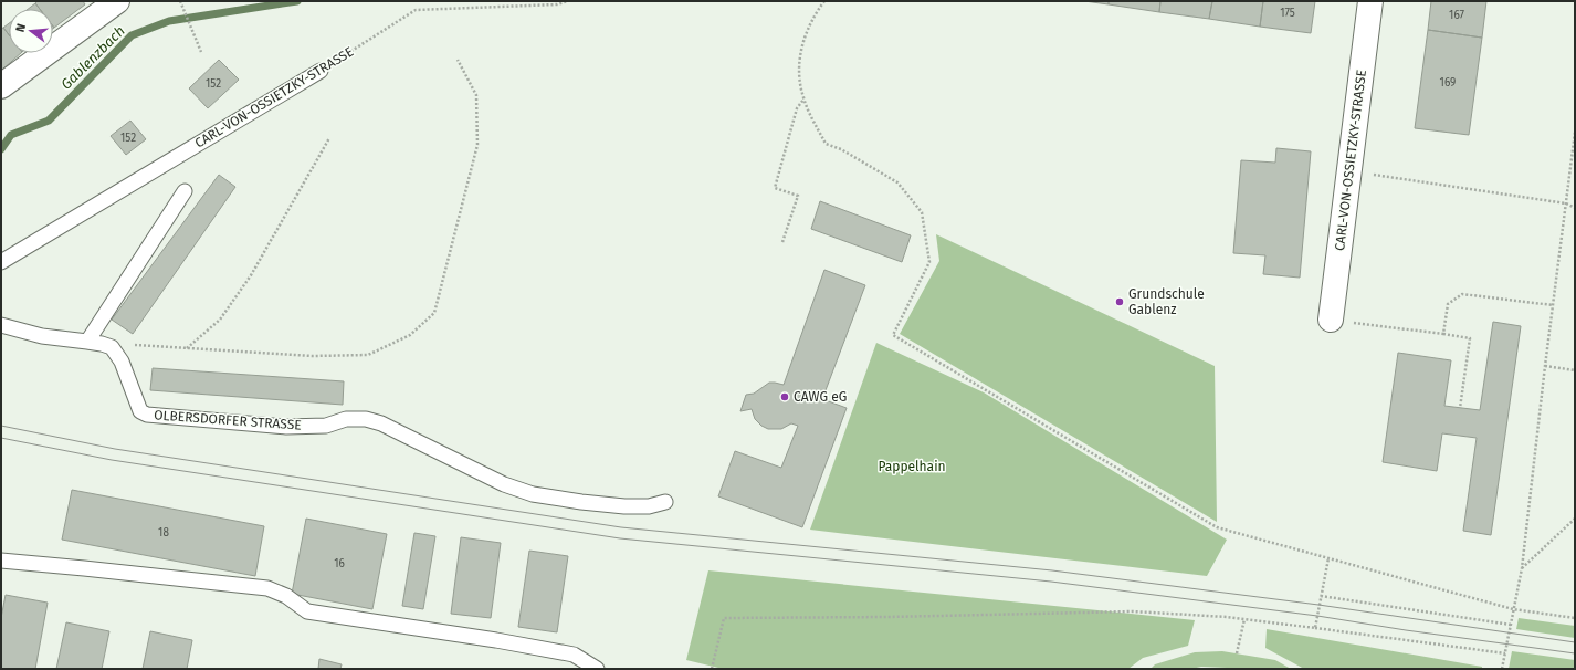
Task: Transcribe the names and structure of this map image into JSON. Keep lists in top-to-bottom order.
{
  "streets": {
    "street": ["CARL-VON-OSSIETZKY-STRASSE"],
    "lane": ["OLBERSDORFER STRASSE"]
  },
  "water": ["Gablenzbach"],
  "parks": ["Pappelhain"],
  "places": ["Grundschule Gablenz", "CAWG eG"],
  "house_numbers": [
    "175",
    "167",
    "169",
    "152",
    "152",
    "18",
    "16"
  ],
  "north": "left"
}
